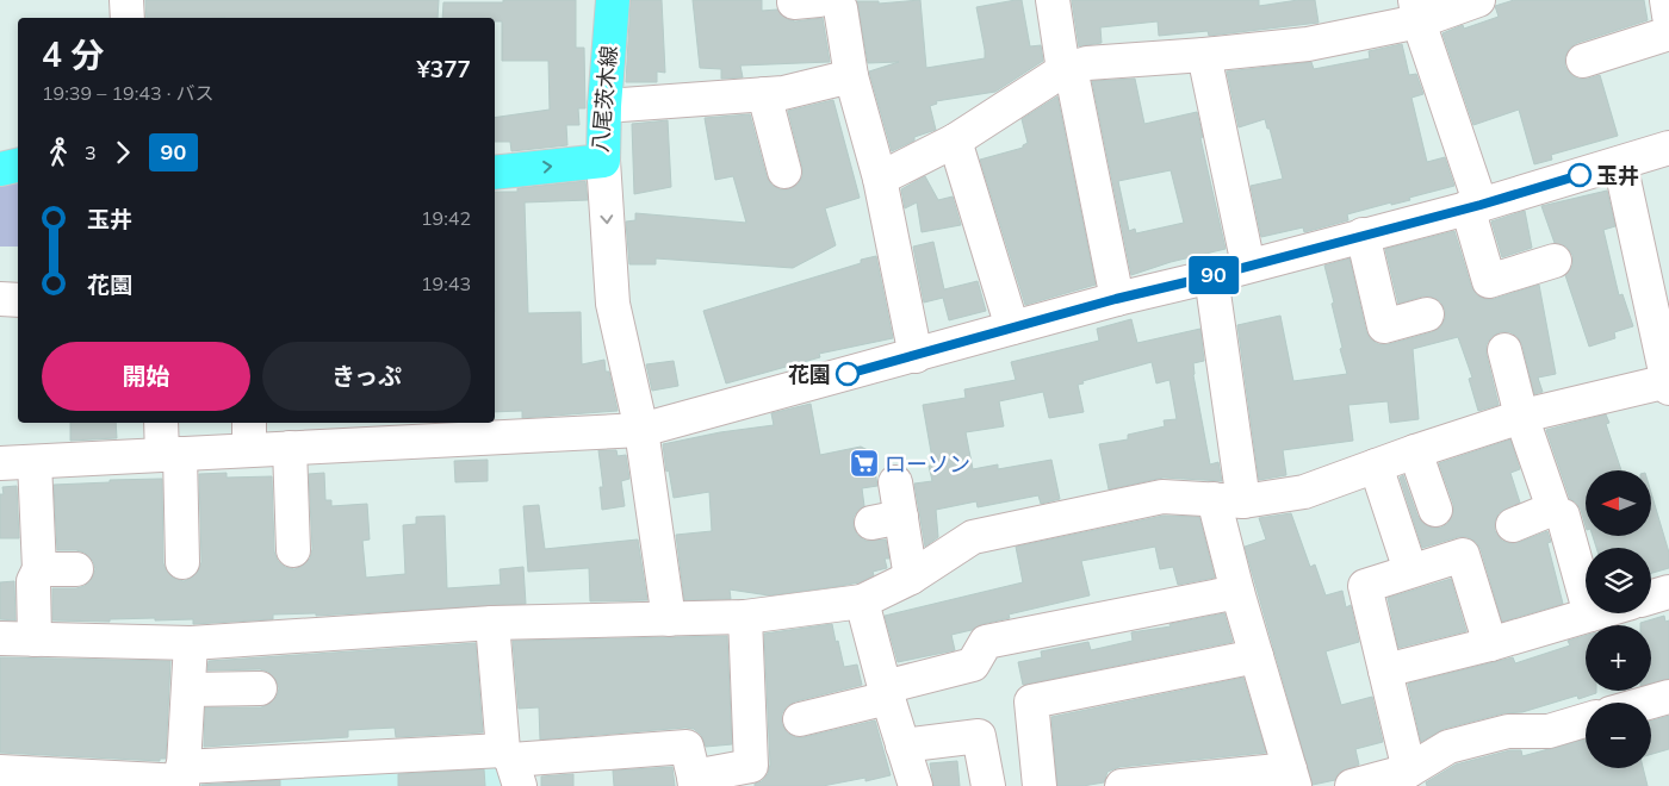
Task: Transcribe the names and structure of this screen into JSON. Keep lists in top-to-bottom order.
{
  "streets": {
    "main road": ["八尾茨木線"]
  },
  "one_way": ["八尾茨木線"],
  "places": {
    "other": ["玉井", "花園"],
    "supermarket": ["ローソン"]
  },
  "lines": ["bus line 90"],
  "north": "left",
  "page": {
    "on_map": "90",
    "heading": ["4 分", "19:39 – 19:43 · バス", "¥377"],
    "legs": ["3", "90"],
    "list": [
      {
        "name": "玉井",
        "value": "19:42"
      },
      {
        "name": "花園",
        "value": "19:43"
      }
    ],
    "buttons": ["開始", "きっぷ"],
    "map_buttons": ["+", "−"]
  }
}
